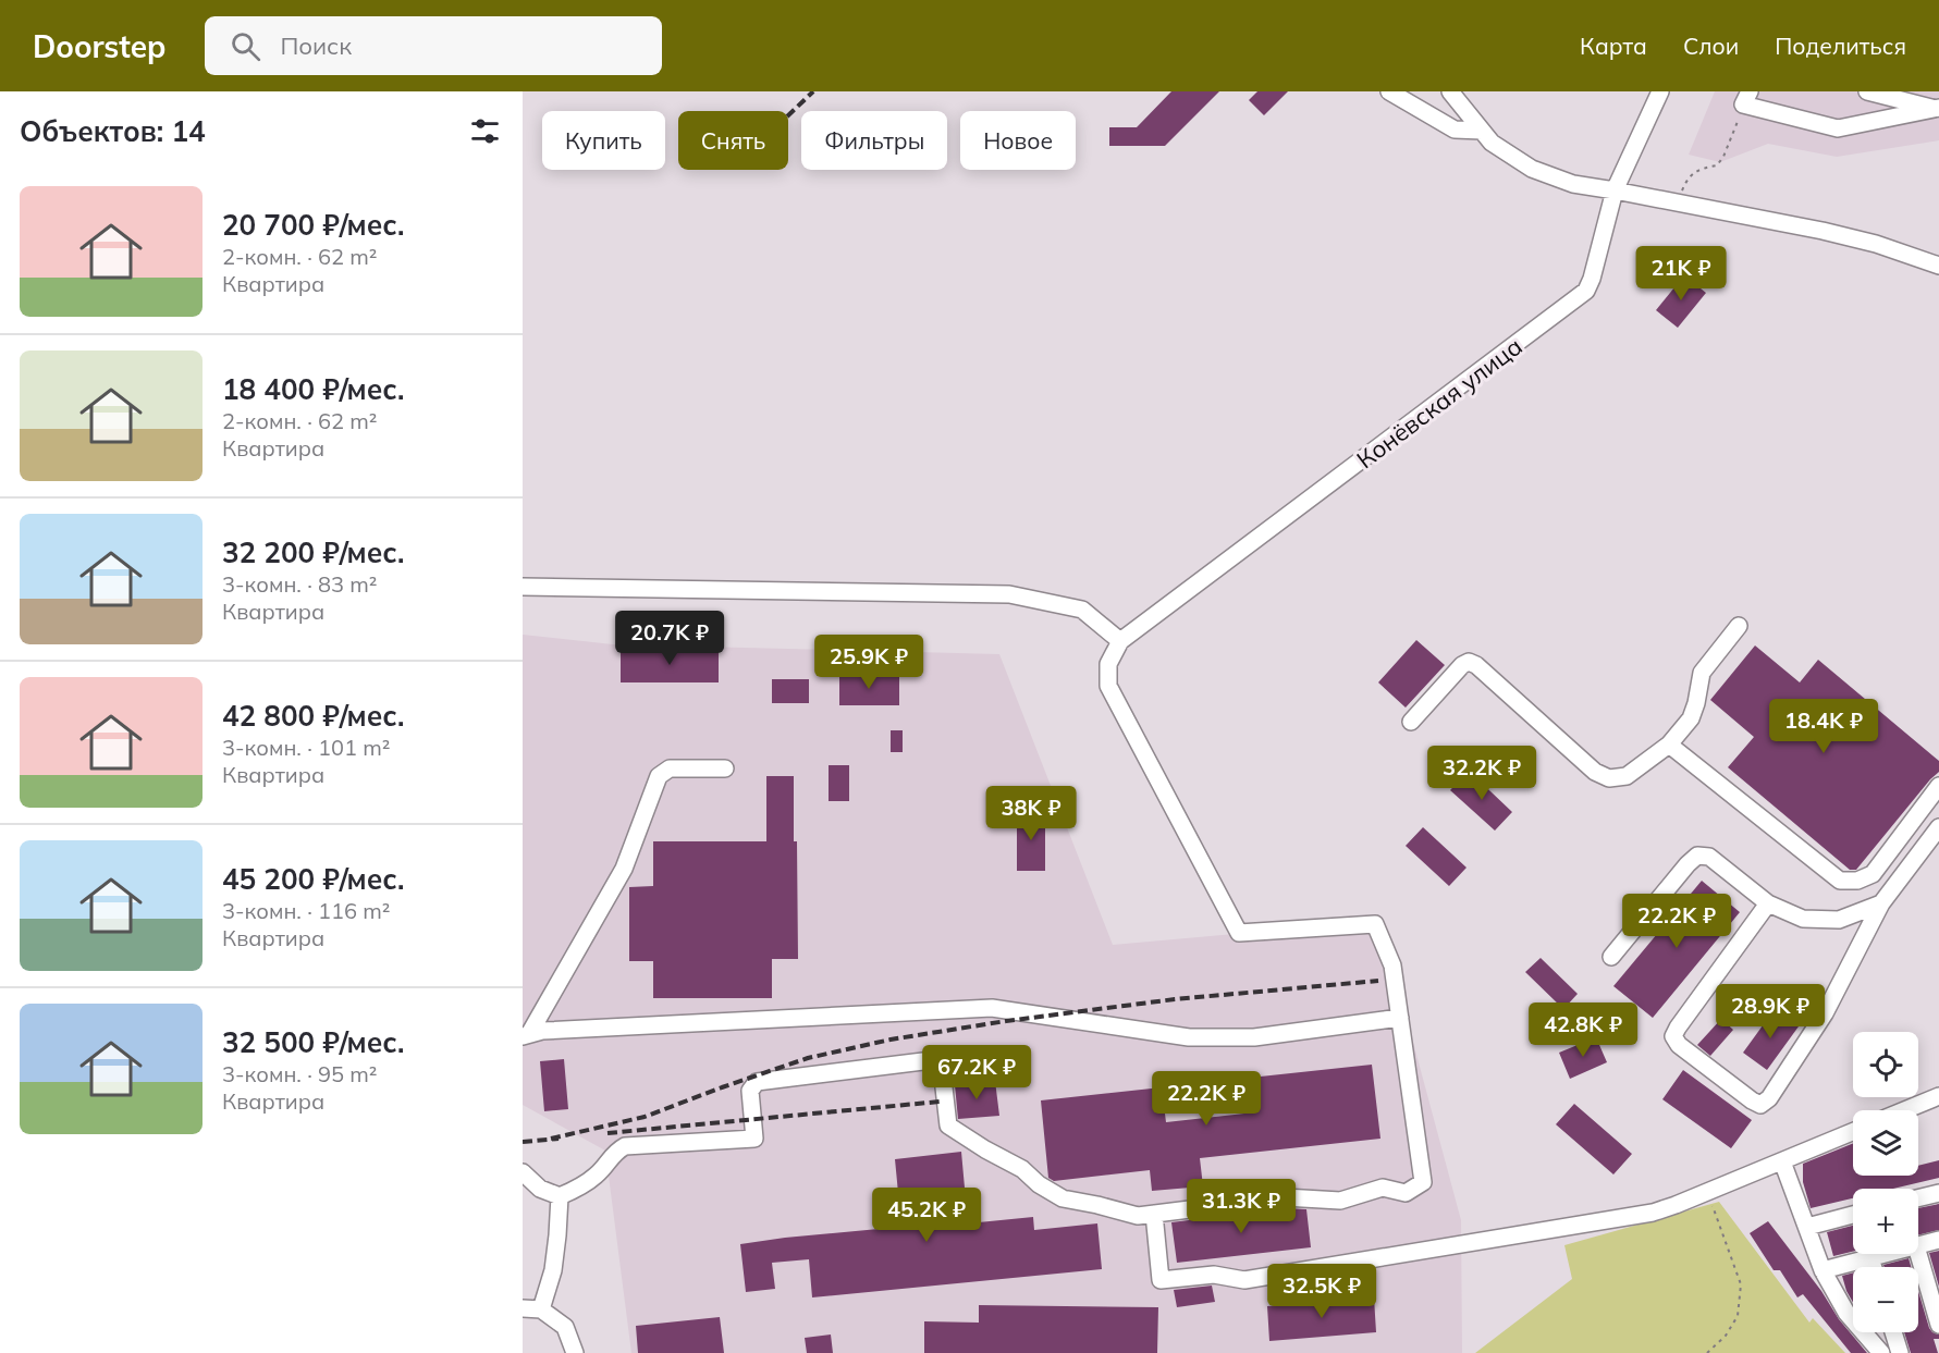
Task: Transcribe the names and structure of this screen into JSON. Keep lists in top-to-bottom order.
{
  "streets": {
    "street": ["Конёвская улица"]
  },
  "page": {
    "header": "Doorstep",
    "search": "Поиск",
    "nav": ["Карта", "Слои", "Поделиться"],
    "heading": "Объектов: 14",
    "chip": [
      "Купить",
      "Снять",
      "Фильтры",
      "Новое"
    ],
    "list": [
      {
        "name": "20 700 ₽/мес.",
        "note": "2-комн. · 62 m² · Квартира"
      },
      {
        "name": "18 400 ₽/мес.",
        "note": "2-комн. · 62 m² · Квартира"
      },
      {
        "name": "32 200 ₽/мес.",
        "note": "3-комн. · 83 m² · Квартира"
      },
      {
        "name": "42 800 ₽/мес.",
        "note": "3-комн. · 101 m² · Квартира"
      },
      {
        "name": "45 200 ₽/мес.",
        "note": "3-комн. · 116 m² · Квартира"
      },
      {
        "name": "32 500 ₽/мес.",
        "note": "3-комн. · 95 m² · Квартира"
      }
    ],
    "price": [
      "21K ₽",
      "20.7K ₽",
      "25.9K ₽",
      "18.4K ₽",
      "32.2K ₽",
      "38K ₽",
      "22.2K ₽",
      "28.9K ₽",
      "42.8K ₽",
      "67.2K ₽",
      "22.2K ₽",
      "31.3K ₽",
      "45.2K ₽",
      "32.5K ₽"
    ],
    "map_buttons": ["+", "−"]
  }
}
